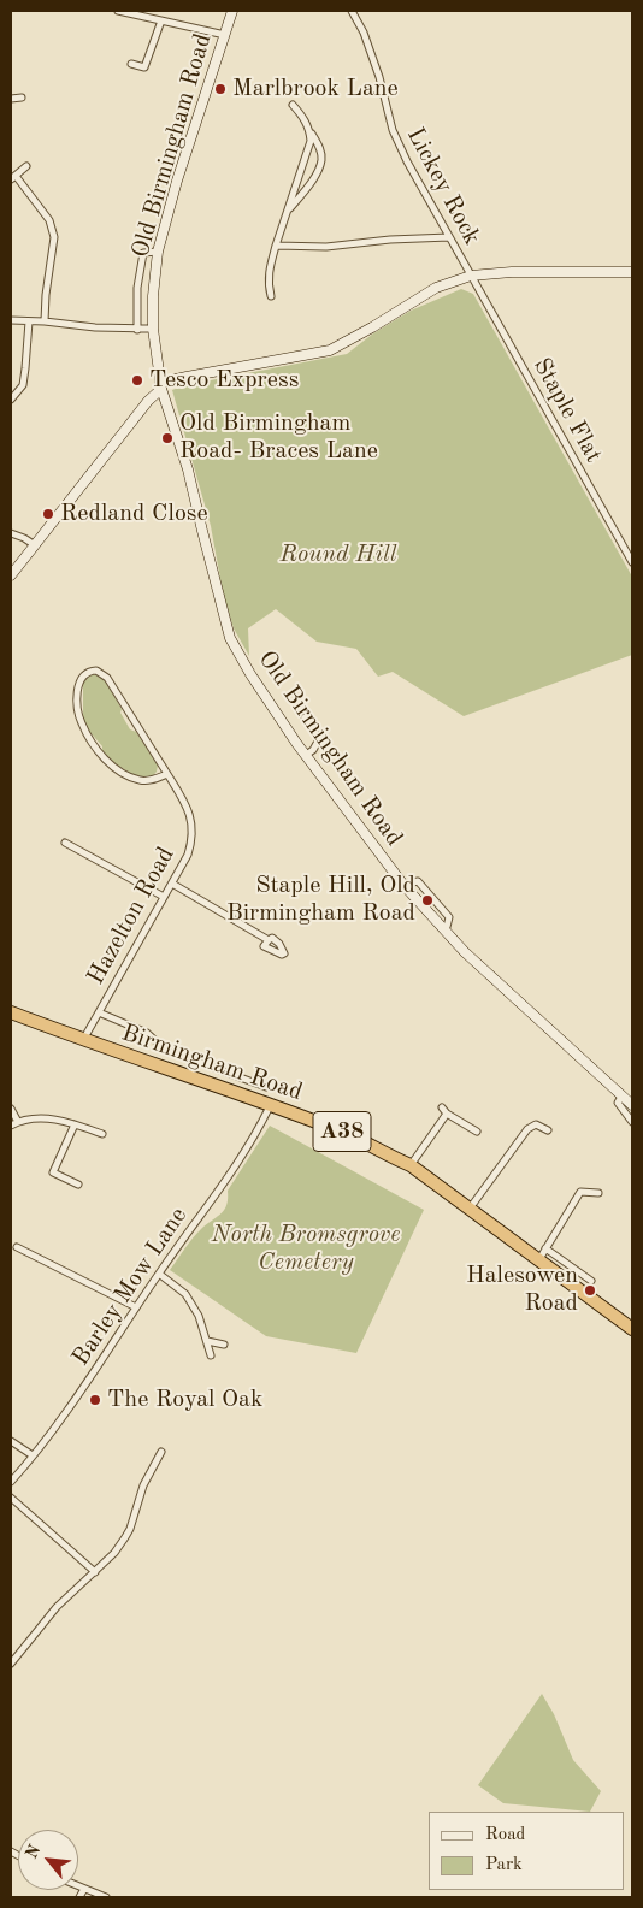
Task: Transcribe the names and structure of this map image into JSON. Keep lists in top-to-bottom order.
{
  "streets": {
    "highway": ["Birmingham Road", "A38"],
    "main road": ["Old Birmingham Road"],
    "street": [
      "Lickey Rock",
      "Staple Flat",
      "Hazelton Road",
      "Barley Mow Lane"
    ]
  },
  "crossings": [
    ["Lickey Rock", "Staple Flat"],
    ["Hazelton Road", "Birmingham Road"],
    ["Birmingham Road", "Barley Mow Lane"]
  ],
  "parks": ["Round Hill", "North Bromsgrove Cemetery"],
  "places": [
    "Marlbrook Lane",
    "Tesco Express",
    "Old Birmingham Road- Braces Lane",
    "Redland Close",
    "Staple Hill, Old Birmingham Road",
    "Halesowen Road",
    "The Royal Oak"
  ],
  "legend": ["Road", "Park"],
  "north": "top left"
}
